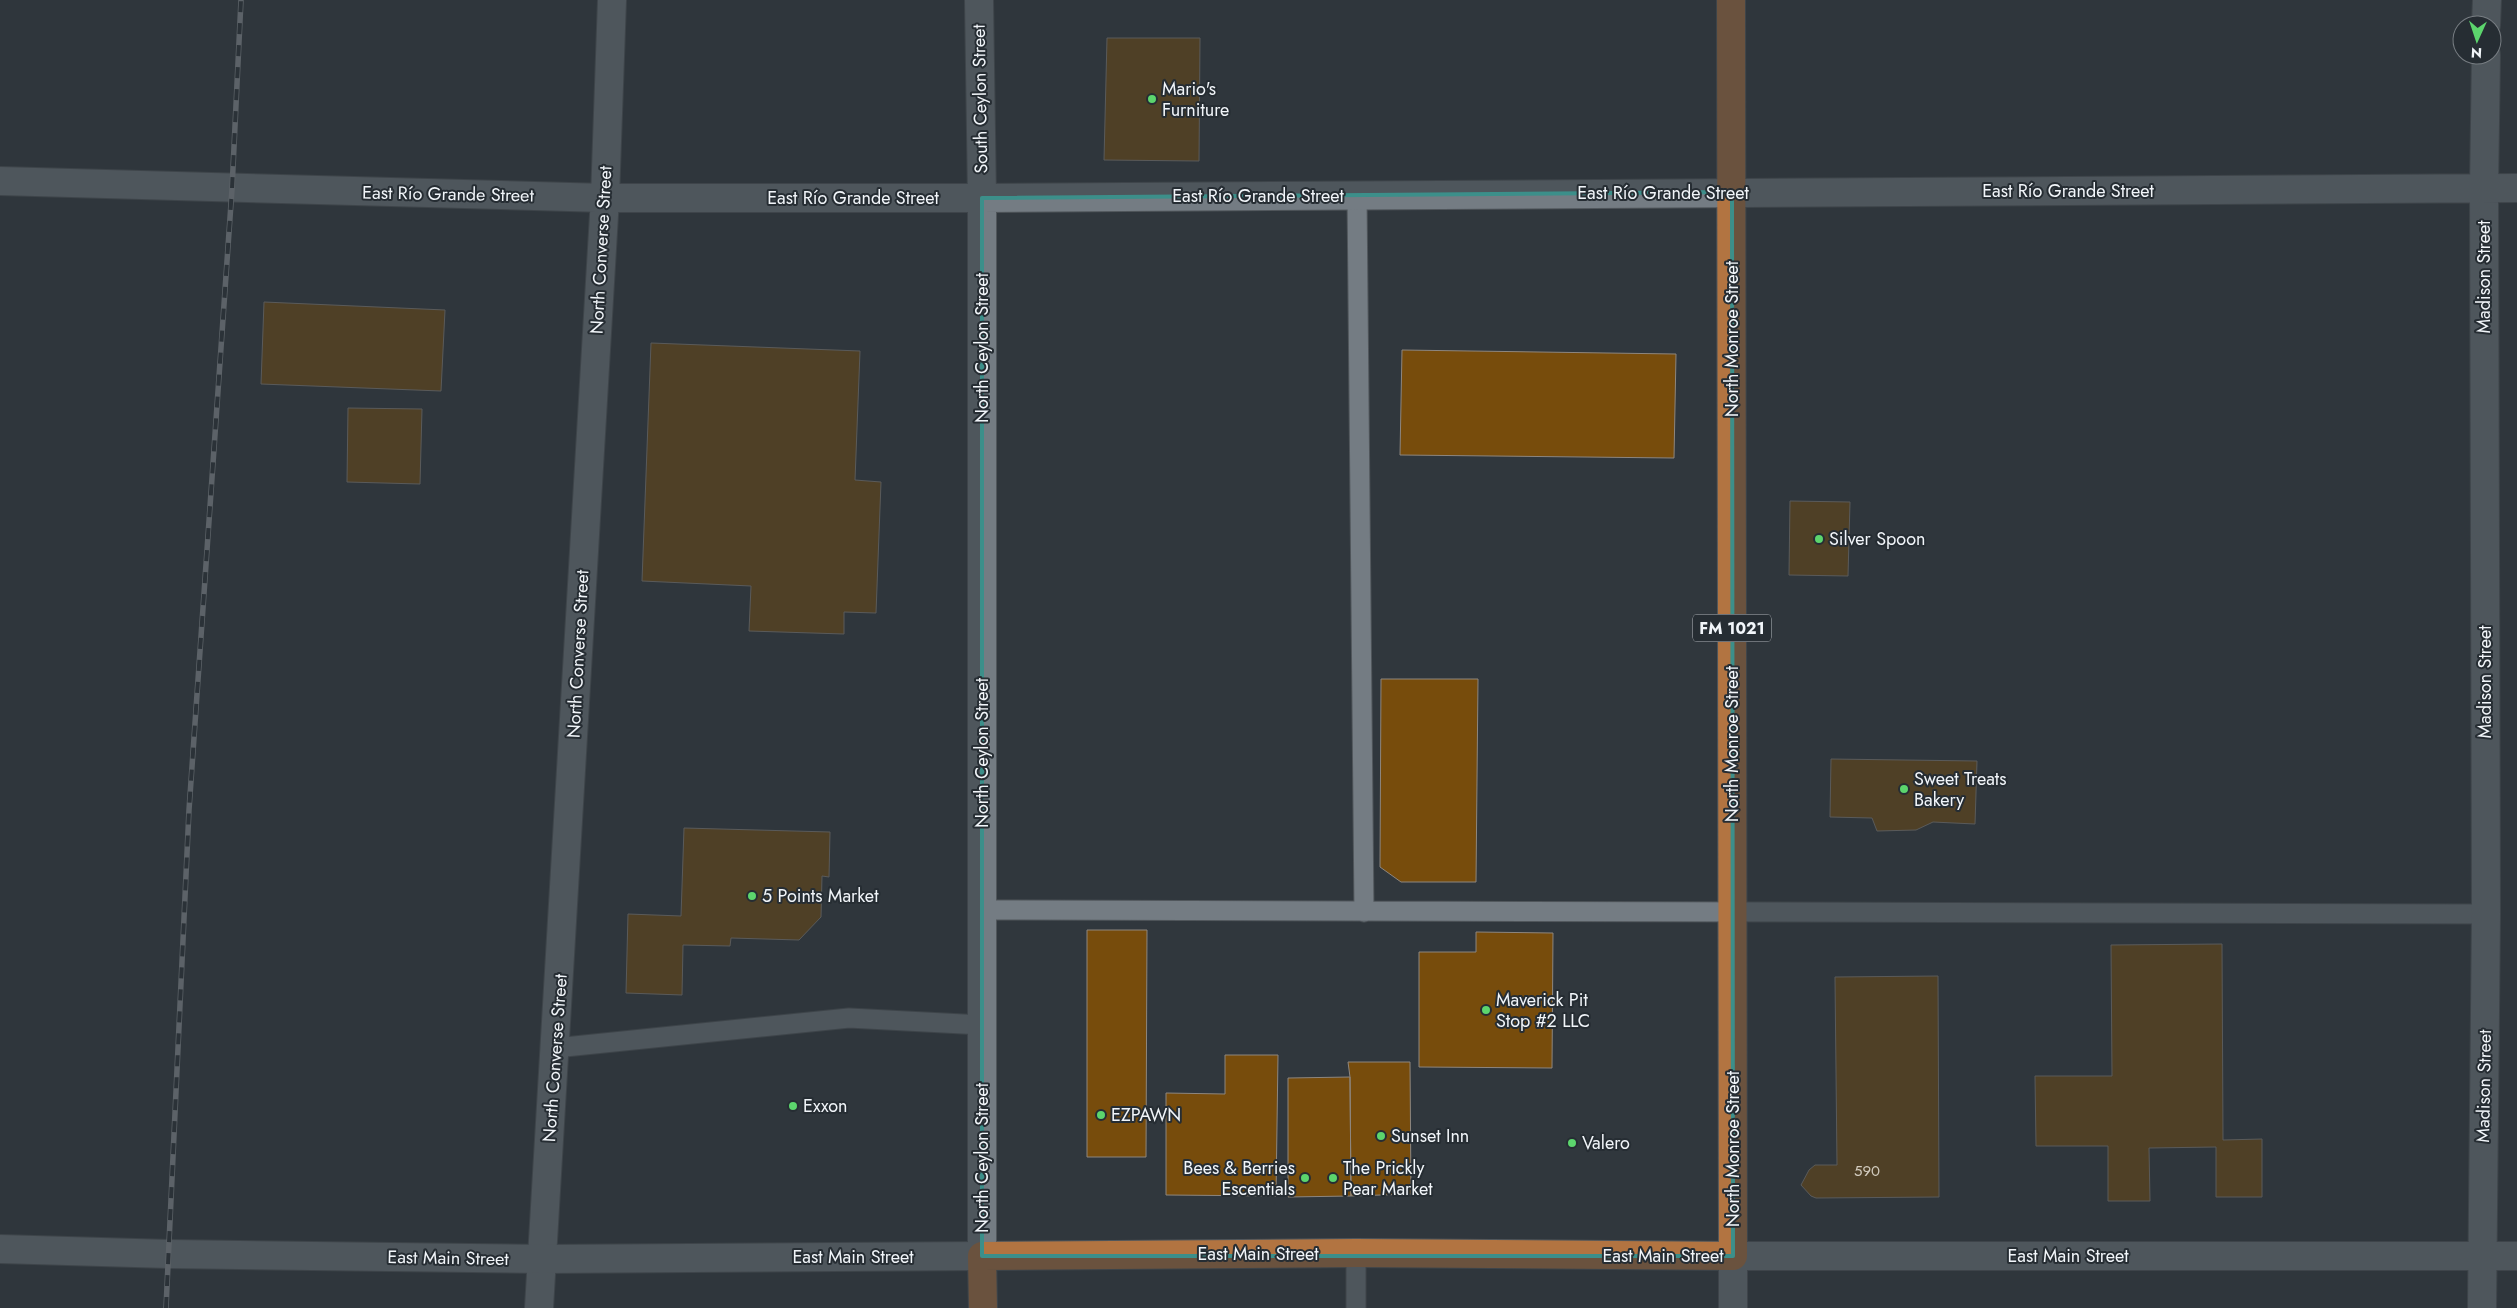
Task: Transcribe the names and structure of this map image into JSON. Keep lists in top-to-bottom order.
{
  "streets": {
    "main road": [
      "North Monroe Street",
      "North Ceylon Street",
      "FM 1021",
      "East Main Street"
    ],
    "street": [
      "South Ceylon Street",
      "East Río Grande Street",
      "North Converse Street",
      "Madison Street"
    ]
  },
  "crossings": [
    ["South Ceylon Street", "East Río Grande Street"],
    ["South Ceylon Street", "North Ceylon Street"],
    ["East Río Grande Street", "North Converse Street"],
    ["East Río Grande Street", "Madison Street"],
    ["East Río Grande Street", "North Monroe Street"],
    ["East Río Grande Street", "North Ceylon Street"],
    ["North Converse Street", "East Main Street"],
    ["Madison Street", "East Main Street"],
    ["North Monroe Street", "East Main Street"],
    ["North Ceylon Street", "East Main Street"]
  ],
  "places": [
    "Mario's Furniture",
    "Silver Spoon",
    "Sweet Treats Bakery",
    "5 Points Market",
    "Maverick Pit Stop #2 LLC",
    "Exxon",
    "EZPAWN",
    "Sunset Inn",
    "Valero",
    "Bees & Berries Escentials",
    "The Prickly Pear Market"
  ],
  "house_numbers": ["590"],
  "north": "bottom"
}
